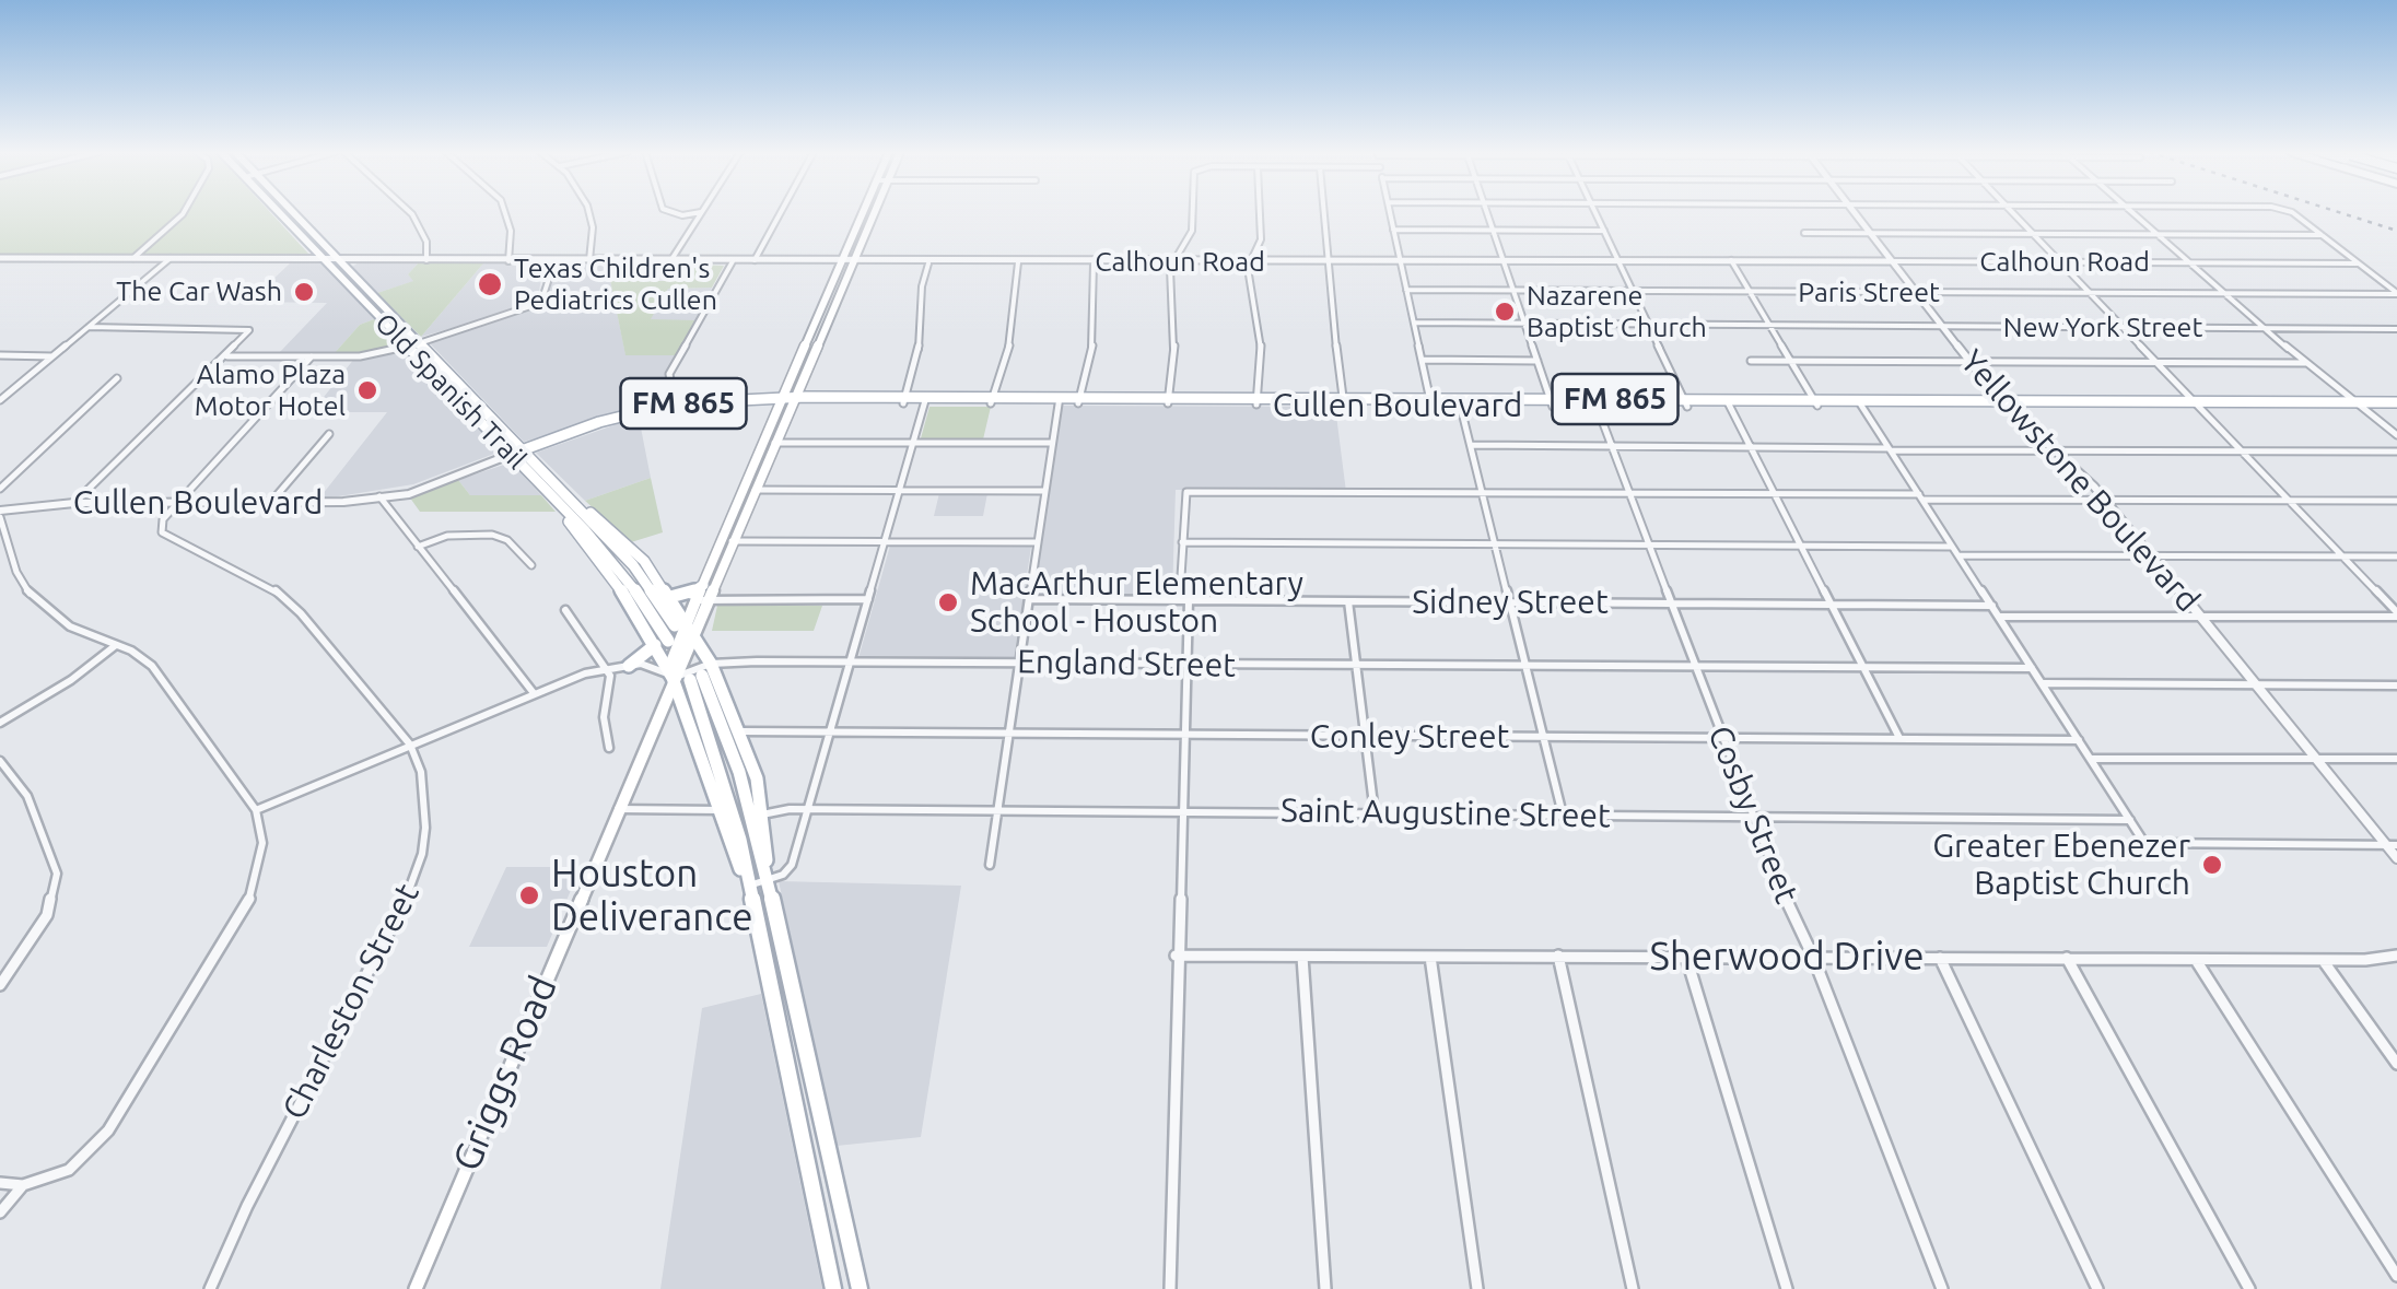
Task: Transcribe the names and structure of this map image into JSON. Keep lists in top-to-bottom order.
{
  "streets": {
    "main road": [
      "Old Spanish Trail",
      "FM 865",
      "Cullen Boulevard",
      "Griggs Road"
    ],
    "street": [
      "Calhoun Road",
      "Paris Street",
      "New York Street",
      "Yellowstone Boulevard",
      "Sidney Street",
      "England Street",
      "Conley Street",
      "Saint Augustine Street",
      "Cosby Street",
      "Sherwood Drive",
      "Charleston Street"
    ]
  },
  "crossings": [
    ["Calhoun Road", "Old Spanish Trail"],
    ["Calhoun Road", "Yellowstone Boulevard"],
    ["Calhoun Road", "Griggs Road"],
    ["Paris Street", "Yellowstone Boulevard"],
    ["New York Street", "Yellowstone Boulevard"],
    ["Old Spanish Trail", "Cullen Boulevard"],
    ["Old Spanish Trail", "Griggs Road"],
    ["Cullen Boulevard", "Yellowstone Boulevard"],
    ["Cullen Boulevard", "Cosby Street"],
    ["Cullen Boulevard", "Charleston Street"],
    ["Cullen Boulevard", "Griggs Road"],
    ["Sidney Street", "Cosby Street"],
    ["England Street", "Cosby Street"],
    ["England Street", "Griggs Road"],
    ["Conley Street", "Cosby Street"],
    ["Saint Augustine Street", "Cosby Street"],
    ["Cosby Street", "Sherwood Drive"]
  ],
  "places": [
    "Texas Children's Pediatrics Cullen",
    "The Car Wash",
    "Nazarene Baptist Church",
    "Alamo Plaza Motor Hotel",
    "MacArthur Elementary School - Houston",
    "Greater Ebenezer Baptist Church",
    "Houston Deliverance"
  ]
}
